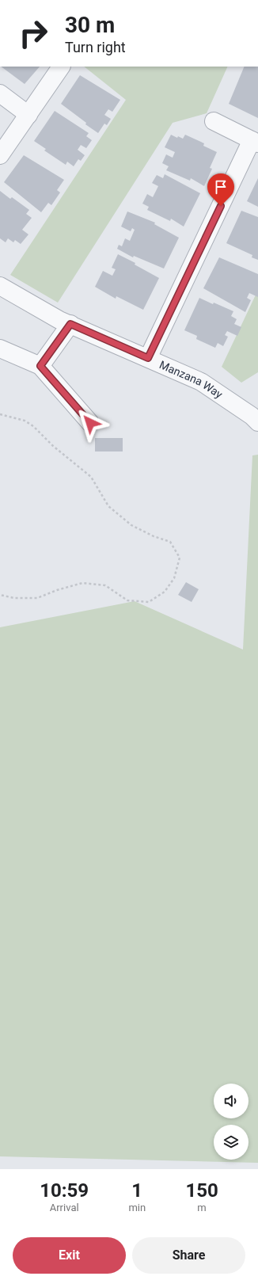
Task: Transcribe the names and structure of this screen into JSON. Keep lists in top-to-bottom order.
{
  "streets": {
    "street": ["Manzana Way"]
  },
  "page": {
    "turn": ["30 m", "Turn right"],
    "eta": [
      "10:59",
      "Arrival",
      "1",
      "min",
      "150",
      "m"
    ],
    "buttons": ["Exit", "Share"]
  }
}
